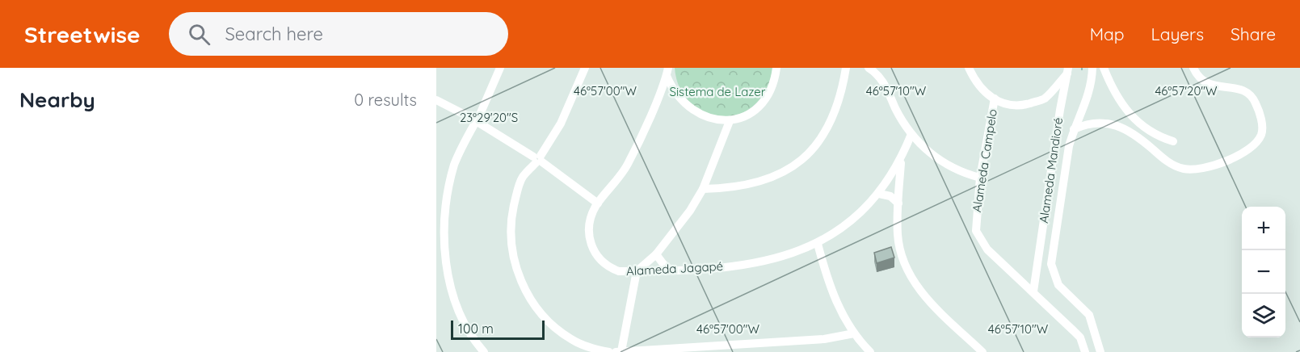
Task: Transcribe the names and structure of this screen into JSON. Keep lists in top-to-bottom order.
{
  "streets": {
    "street": ["Alameda Campelo", "Alameda Mandioré", "Alameda Jagapé"]
  },
  "crossings": [
    ["Alameda Campelo", "Alameda Mandioré"]
  ],
  "parks": ["Sistema de Lazer"],
  "scale_bar": "100 m",
  "page": {
    "header": "Streetwise",
    "search": "Search here",
    "nav": ["Map", "Layers", "Share"],
    "heading": ["Nearby", "0 results"],
    "map_buttons": ["+", "−"],
    "scale": "100 m"
  },
  "coordinates": [
    "46°57'00\"W",
    "46°57'10\"W",
    "46°57'20\"W",
    "23°29'20\"S"
  ]
}
